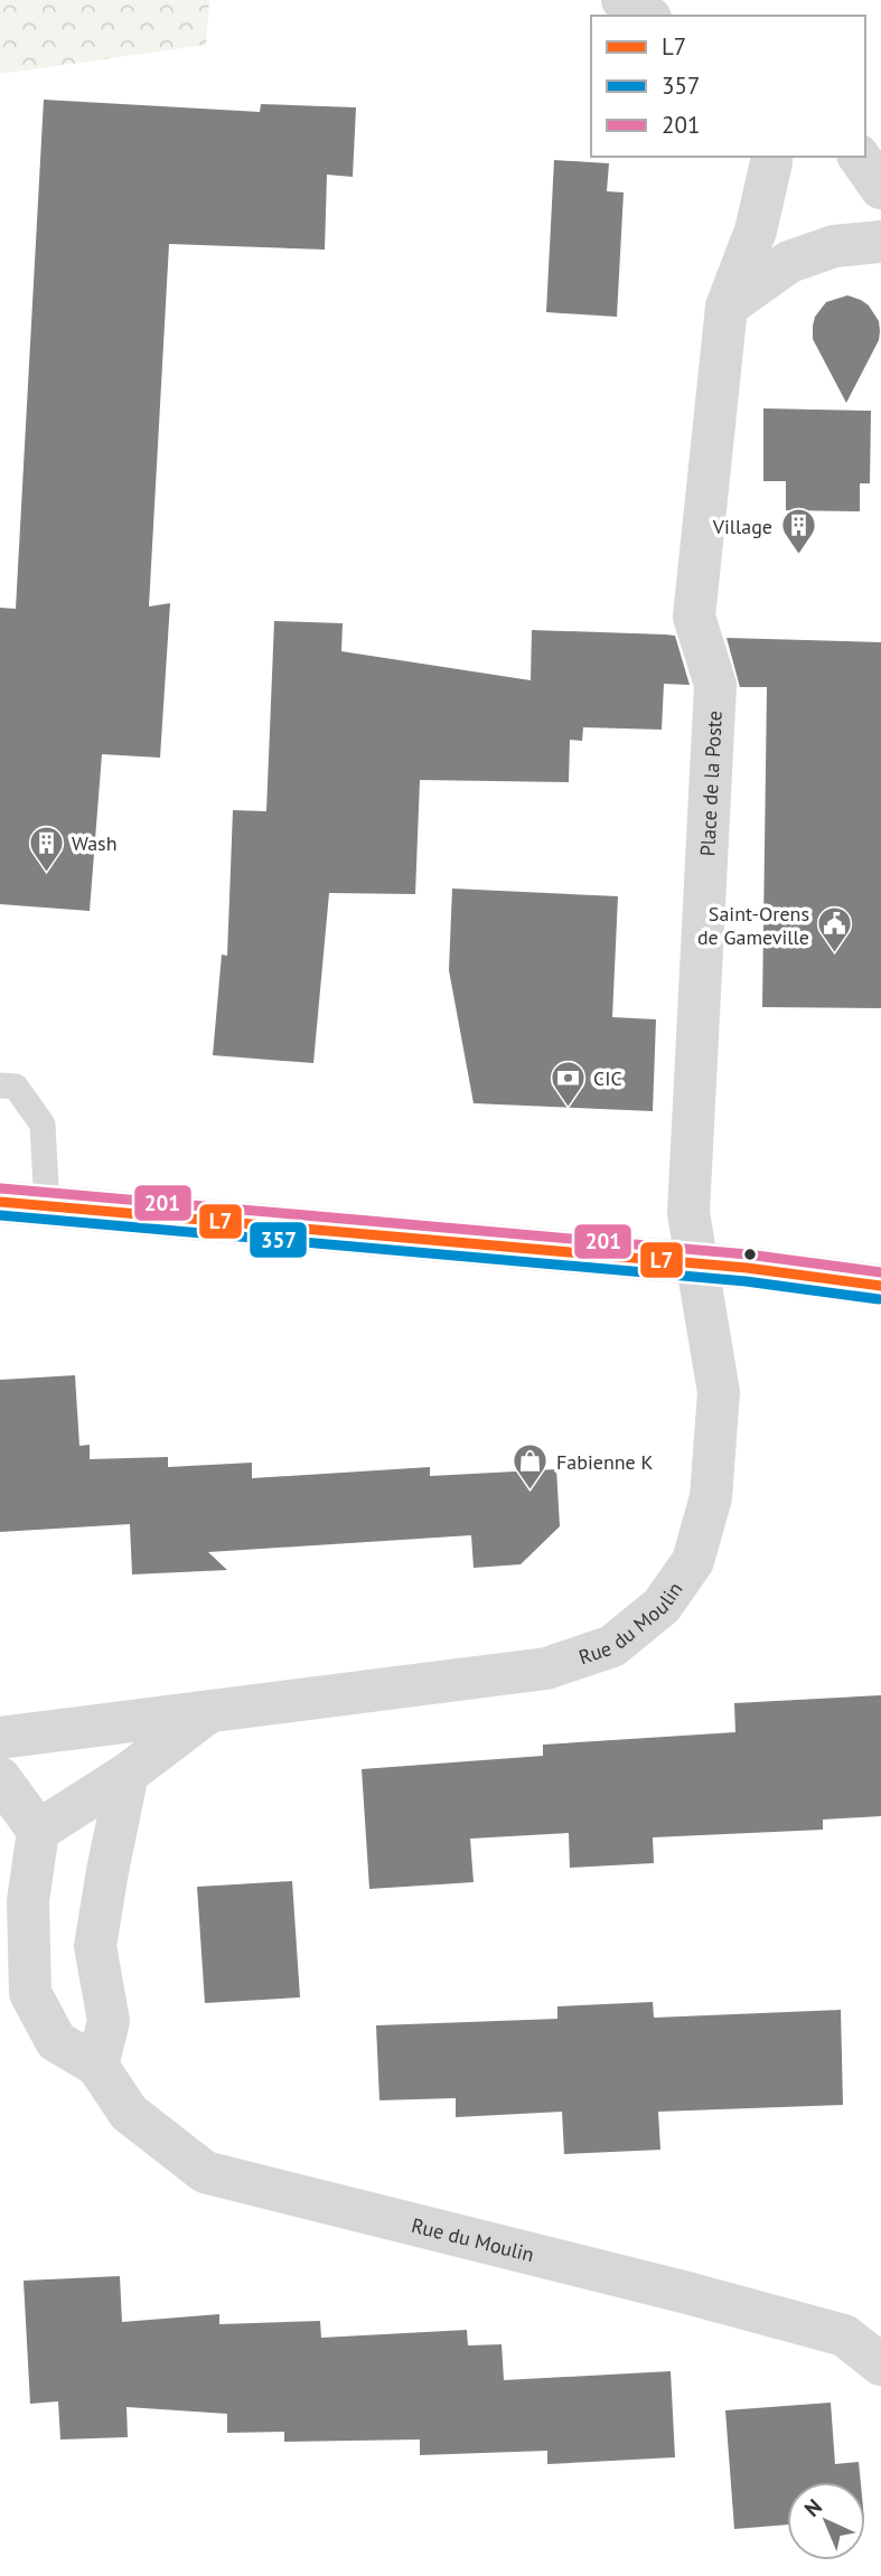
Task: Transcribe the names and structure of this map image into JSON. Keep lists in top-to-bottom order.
{
  "streets": {
    "street": ["Place de la Poste", "Rue du Moulin"]
  },
  "crossings": [
    ["Place de la Poste", "Rue du Moulin"]
  ],
  "places": {
    "building": ["Village", "Wash"],
    "public building": ["Saint-Orens de Gameville"],
    "bank": ["CIC"],
    "shop": ["Fabienne K"]
  },
  "lines": ["transit line 201", "transit line L7", "transit line 357"],
  "legend": ["L7", "357", "201"],
  "north": "top left"
}
